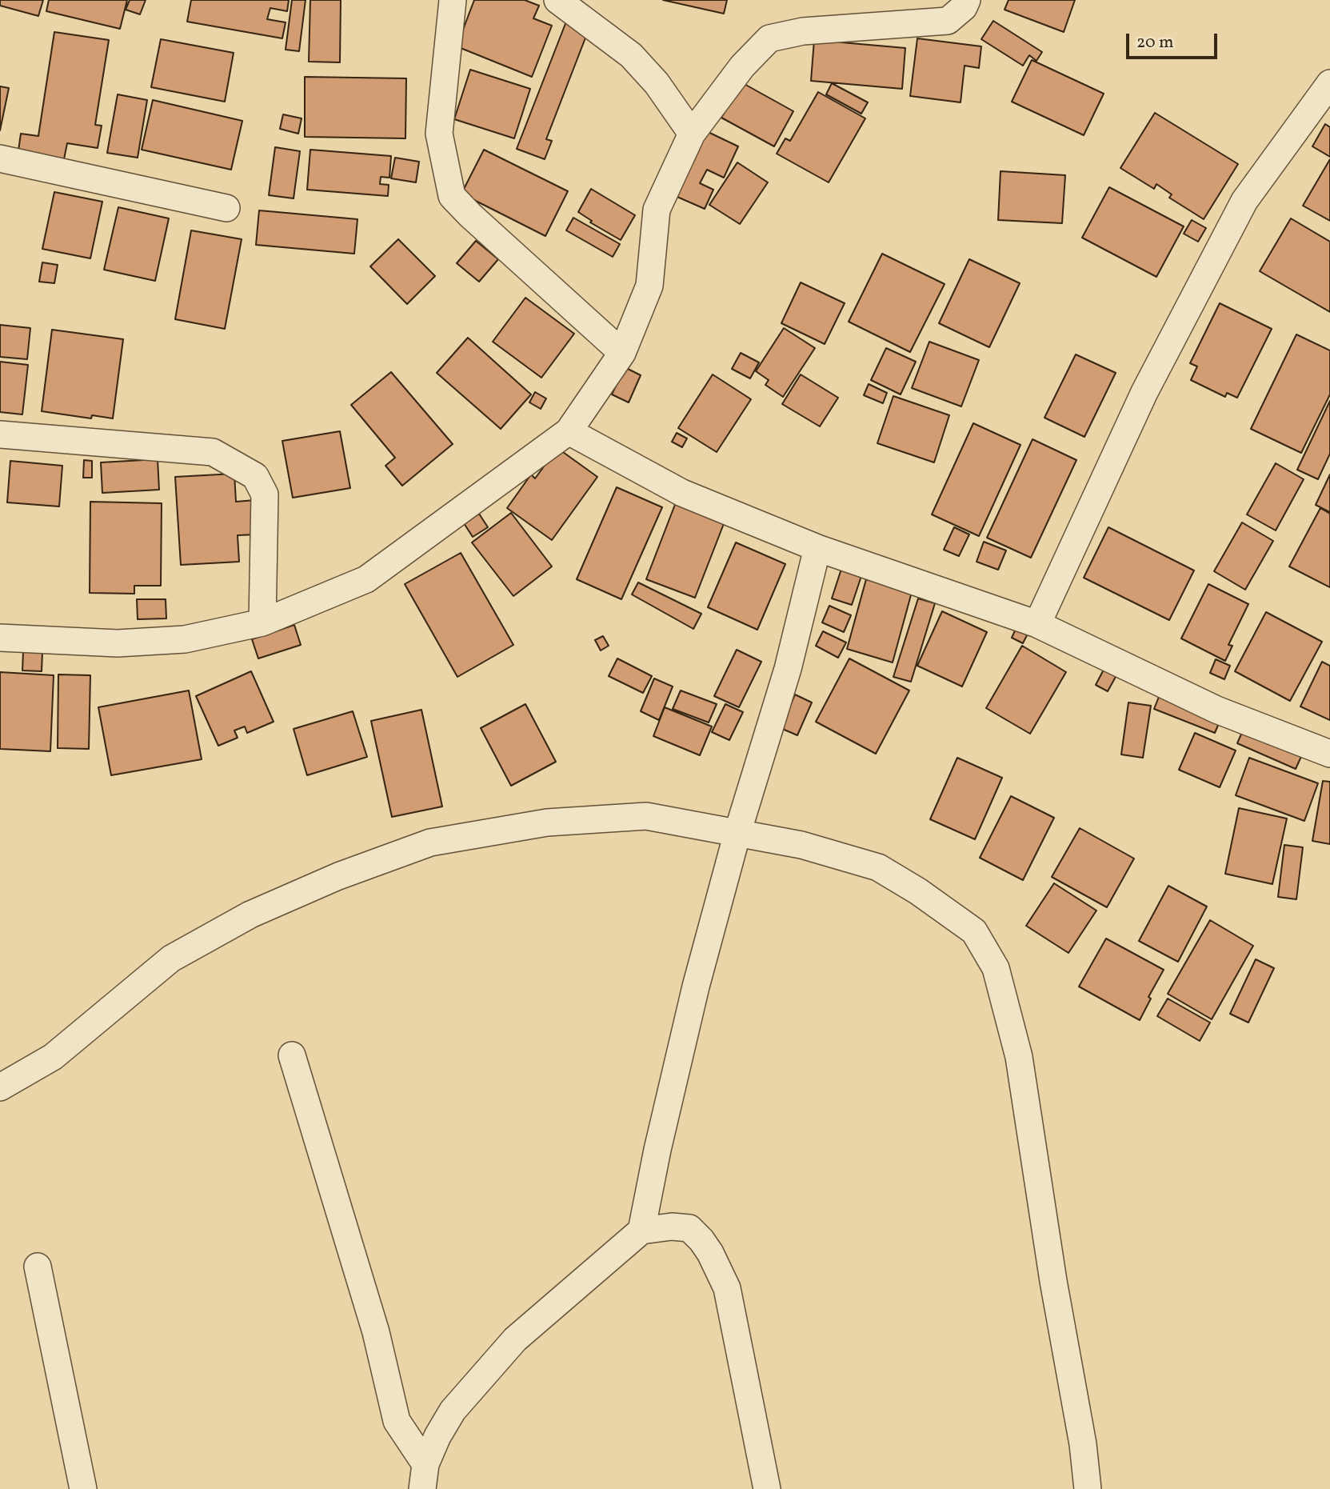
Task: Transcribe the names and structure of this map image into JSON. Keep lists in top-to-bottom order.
{
  "scale_bar": "20 m"
}
